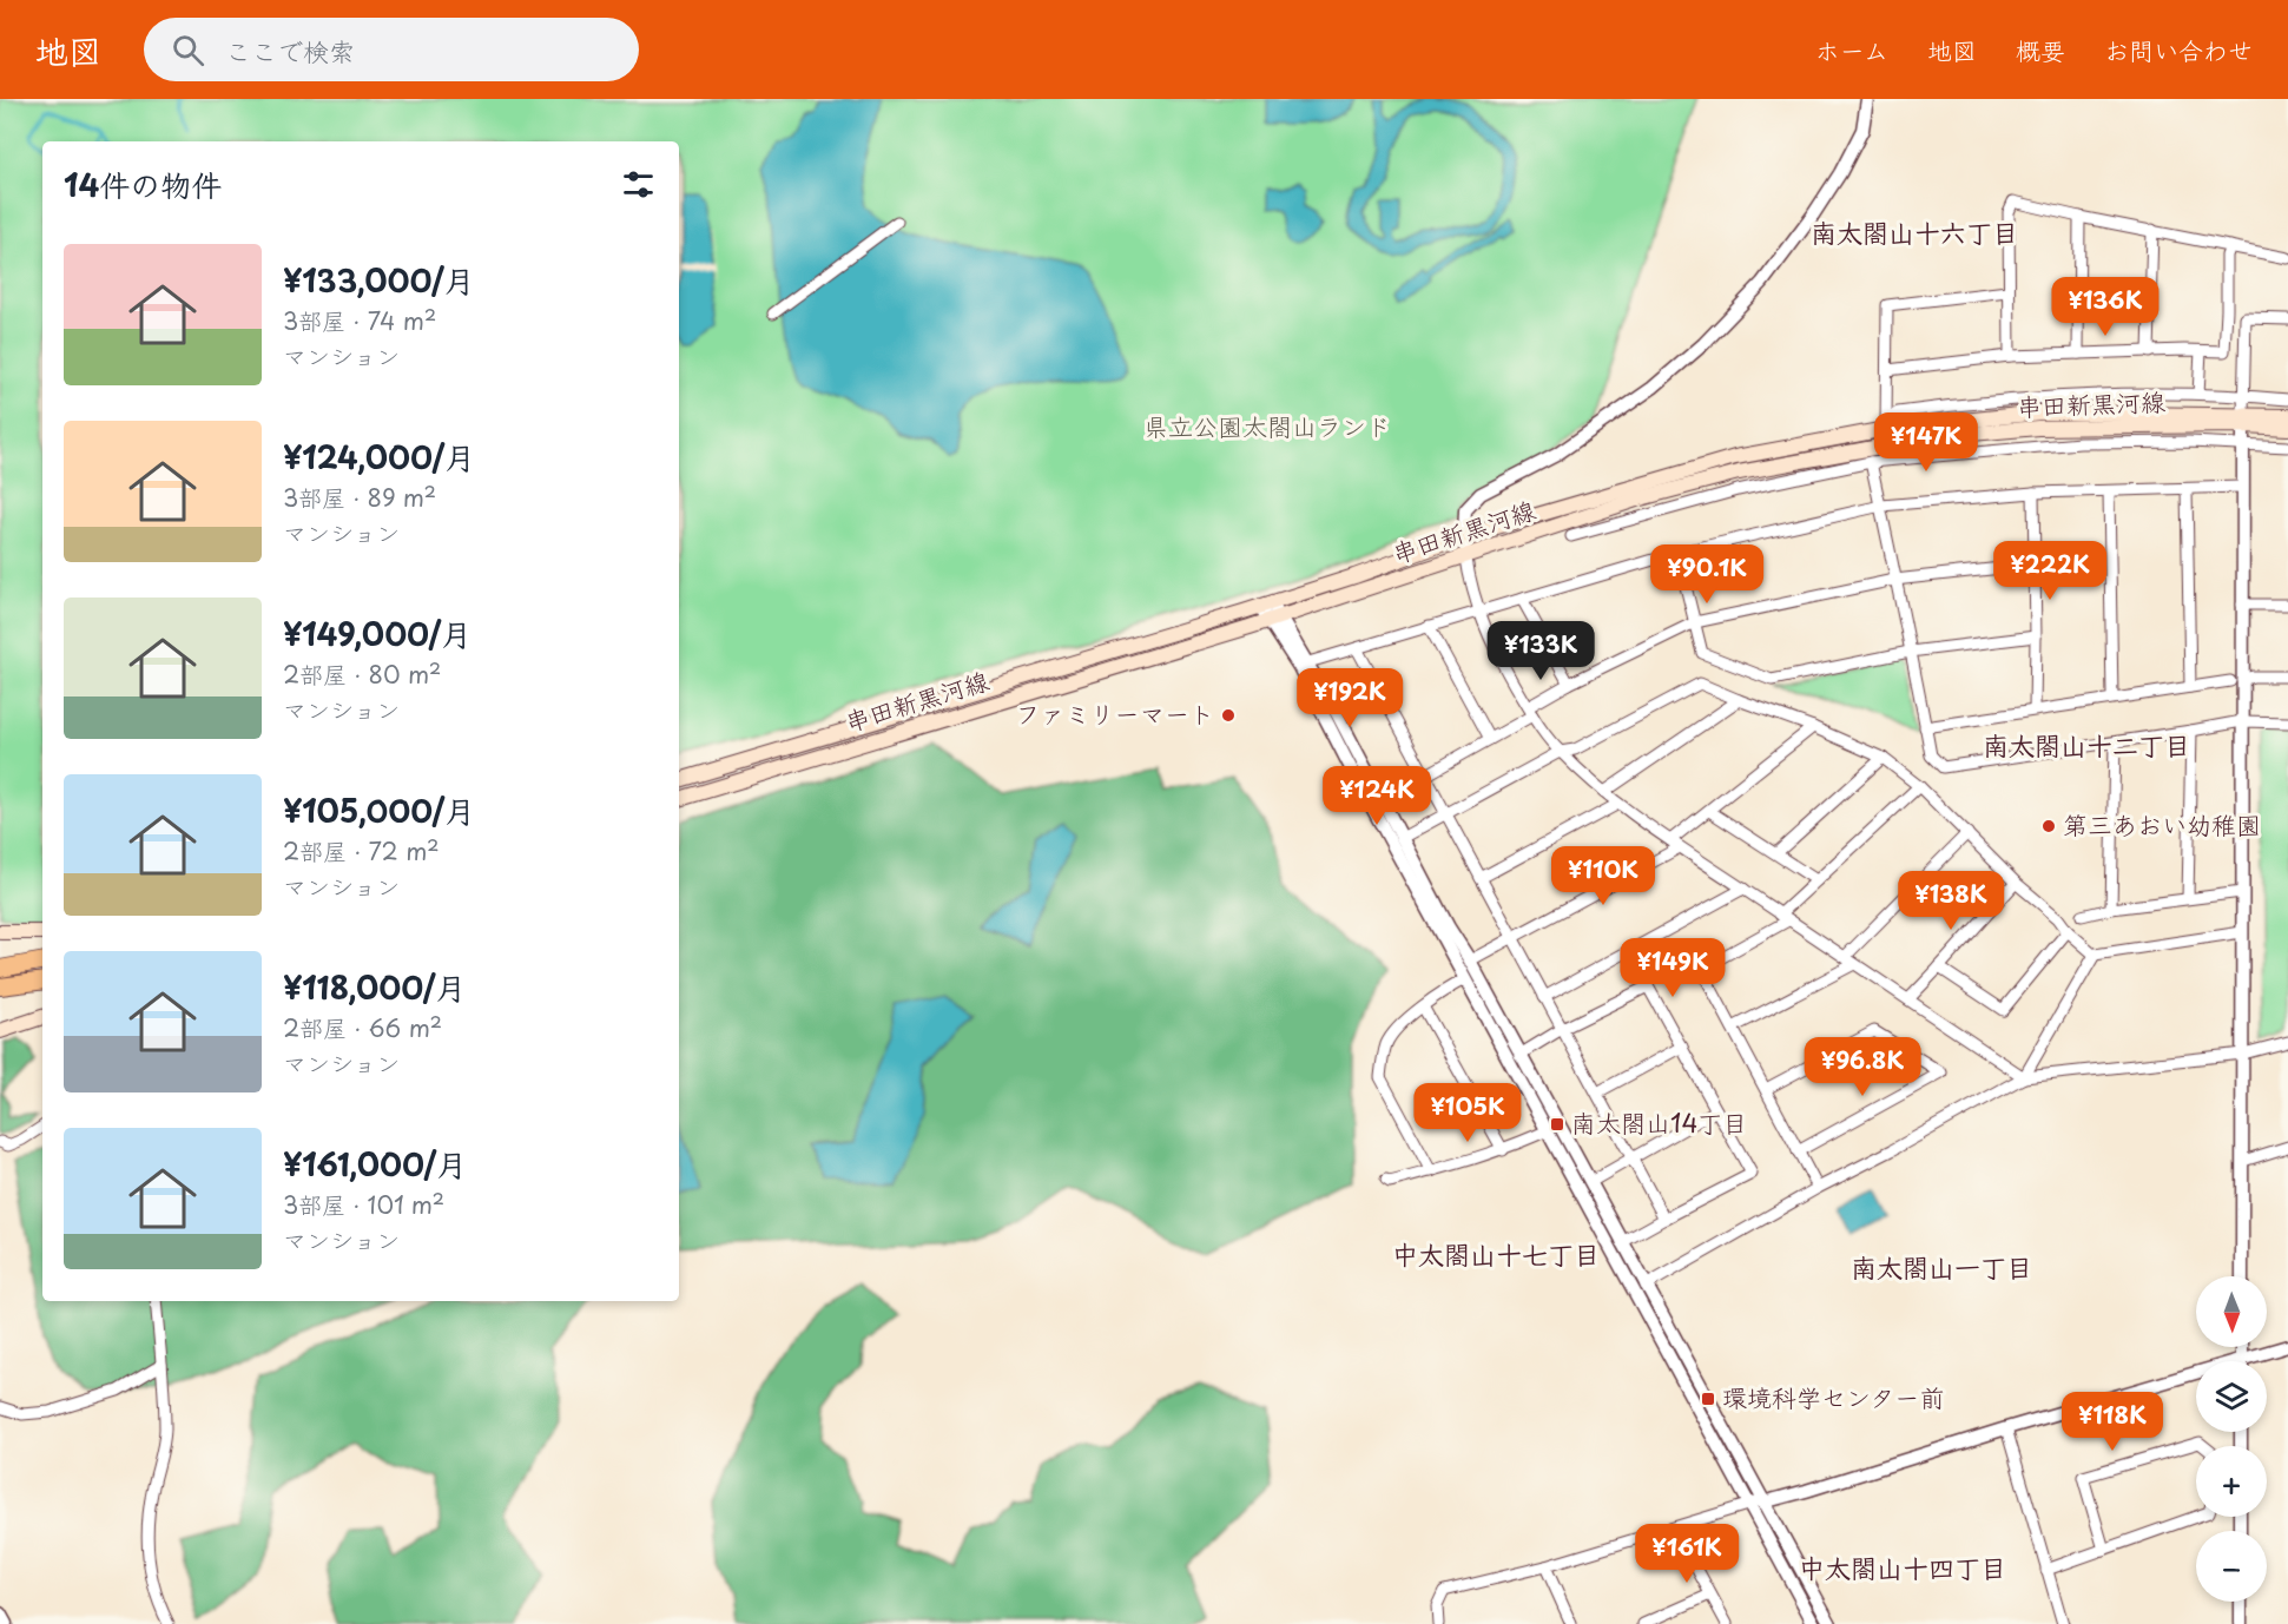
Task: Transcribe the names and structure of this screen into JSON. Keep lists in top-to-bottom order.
{
  "streets": {
    "main road": ["串田新黒河線"]
  },
  "districts": [
    "南太閤山十六丁目",
    "南太閤山十二丁目",
    "中太閤山十七丁目",
    "南太閤山一丁目",
    "中太閤山十四丁目"
  ],
  "parks": ["県立公園太閤山ランド"],
  "places": {
    "other": ["ファミリーマート", "第三あおい幼稚園"],
    "transit": ["南太閤山14丁目", "環境科学センター前"]
  },
  "north": "bottom",
  "page": {
    "header": "地図",
    "search": "ここで検索",
    "nav": [
      "ホーム",
      "地図",
      "概要",
      "お問い合わせ"
    ],
    "heading": "14件の物件",
    "list": [
      {
        "name": "¥133,000/月",
        "note": "3部屋 · 74 m² · マンション"
      },
      {
        "name": "¥124,000/月",
        "note": "3部屋 · 89 m² · マンション"
      },
      {
        "name": "¥149,000/月",
        "note": "2部屋 · 80 m² · マンション"
      },
      {
        "name": "¥105,000/月",
        "note": "2部屋 · 72 m² · マンション"
      },
      {
        "name": "¥118,000/月",
        "note": "2部屋 · 66 m² · マンション"
      },
      {
        "name": "¥161,000/月",
        "note": "3部屋 · 101 m² · マンション"
      }
    ],
    "price": [
      "¥136K",
      "¥147K",
      "¥222K",
      "¥90.1K",
      "¥133K",
      "¥192K",
      "¥124K",
      "¥110K",
      "¥138K",
      "¥149K",
      "¥96.8K",
      "¥105K",
      "¥118K",
      "¥161K"
    ],
    "map_buttons": ["+", "−"]
  }
}
